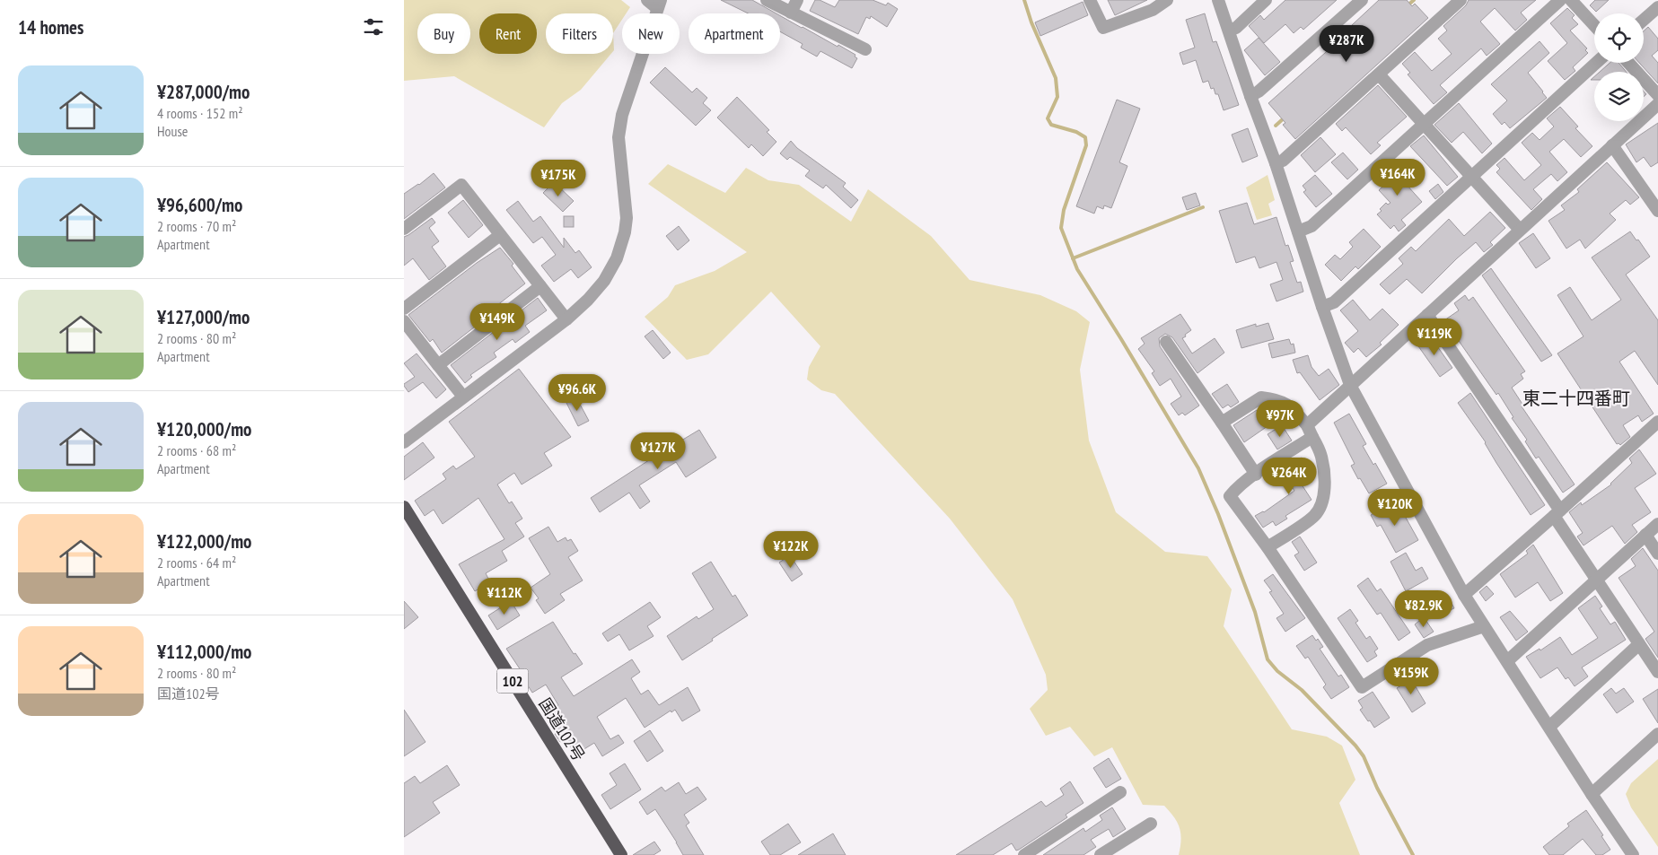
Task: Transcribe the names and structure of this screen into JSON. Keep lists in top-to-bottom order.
{
  "streets": {
    "highway": ["102", "国道102号"]
  },
  "districts": ["東二十四番町"],
  "page": {
    "heading": "14 homes",
    "chip": [
      "Buy",
      "Rent",
      "Filters",
      "New",
      "Apartment"
    ],
    "price": [
      "¥287K",
      "¥164K",
      "¥175K",
      "¥149K",
      "¥119K",
      "¥96.6K",
      "¥97K",
      "¥127K",
      "¥264K",
      "¥120K",
      "¥122K",
      "¥112K",
      "¥82.9K",
      "¥159K"
    ],
    "list": [
      {
        "name": "¥287,000/mo",
        "note": "4 rooms · 152 m² · House"
      },
      {
        "name": "¥96,600/mo",
        "note": "2 rooms · 70 m² · Apartment"
      },
      {
        "name": "¥127,000/mo",
        "note": "2 rooms · 80 m² · Apartment"
      },
      {
        "name": "¥120,000/mo",
        "note": "2 rooms · 68 m² · Apartment"
      },
      {
        "name": "¥122,000/mo",
        "note": "2 rooms · 64 m² · Apartment"
      },
      {
        "name": "¥112,000/mo",
        "note": "2 rooms · 80 m² · 国道102号"
      }
    ]
  }
}
